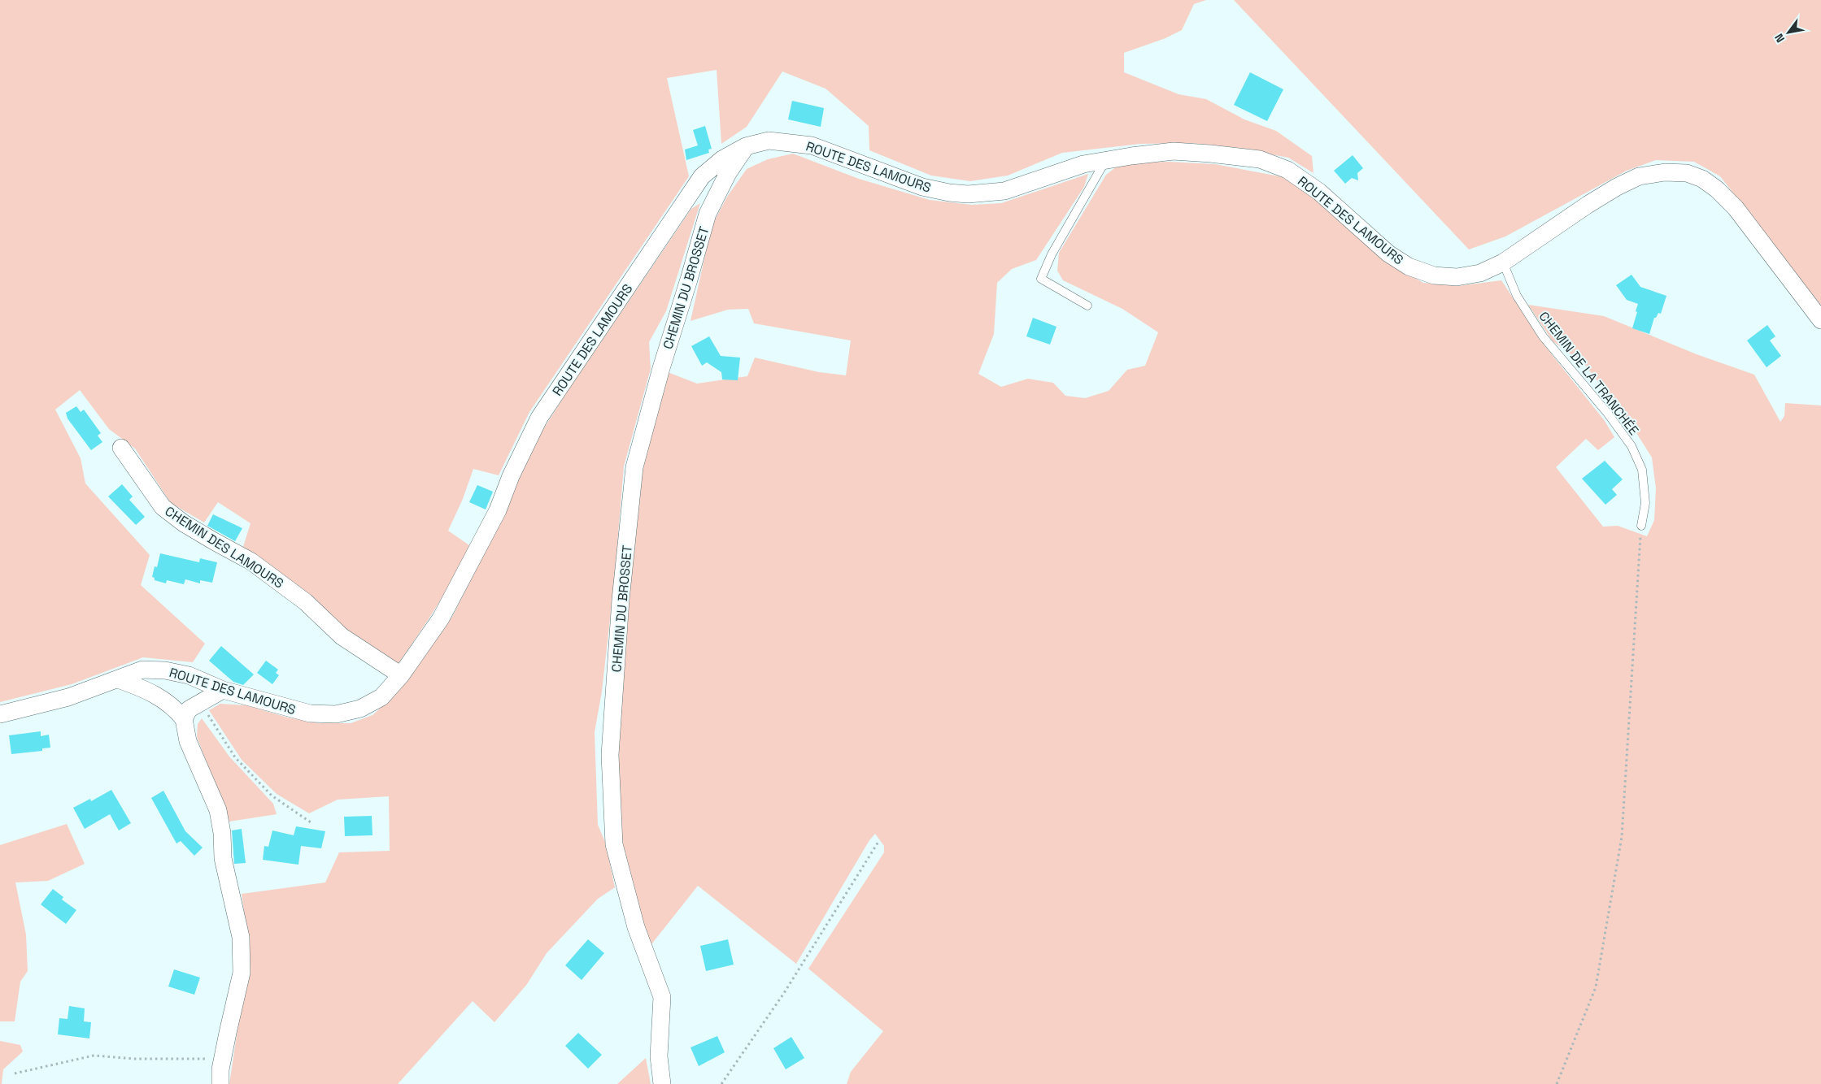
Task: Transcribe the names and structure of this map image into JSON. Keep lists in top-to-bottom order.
{
  "streets": {
    "street": ["ROUTE DES LAMOURS", "CHEMIN DU BROSSET", "CHEMIN DES LAMOURS"],
    "lane": ["CHEMIN DE LA TRANCHÉE"]
  },
  "crossings": [
    ["ROUTE DES LAMOURS", "CHEMIN DU BROSSET"],
    ["ROUTE DES LAMOURS", "CHEMIN DE LA TRANCHÉE"],
    ["ROUTE DES LAMOURS", "CHEMIN DES LAMOURS"]
  ],
  "north": "bottom left"
}
